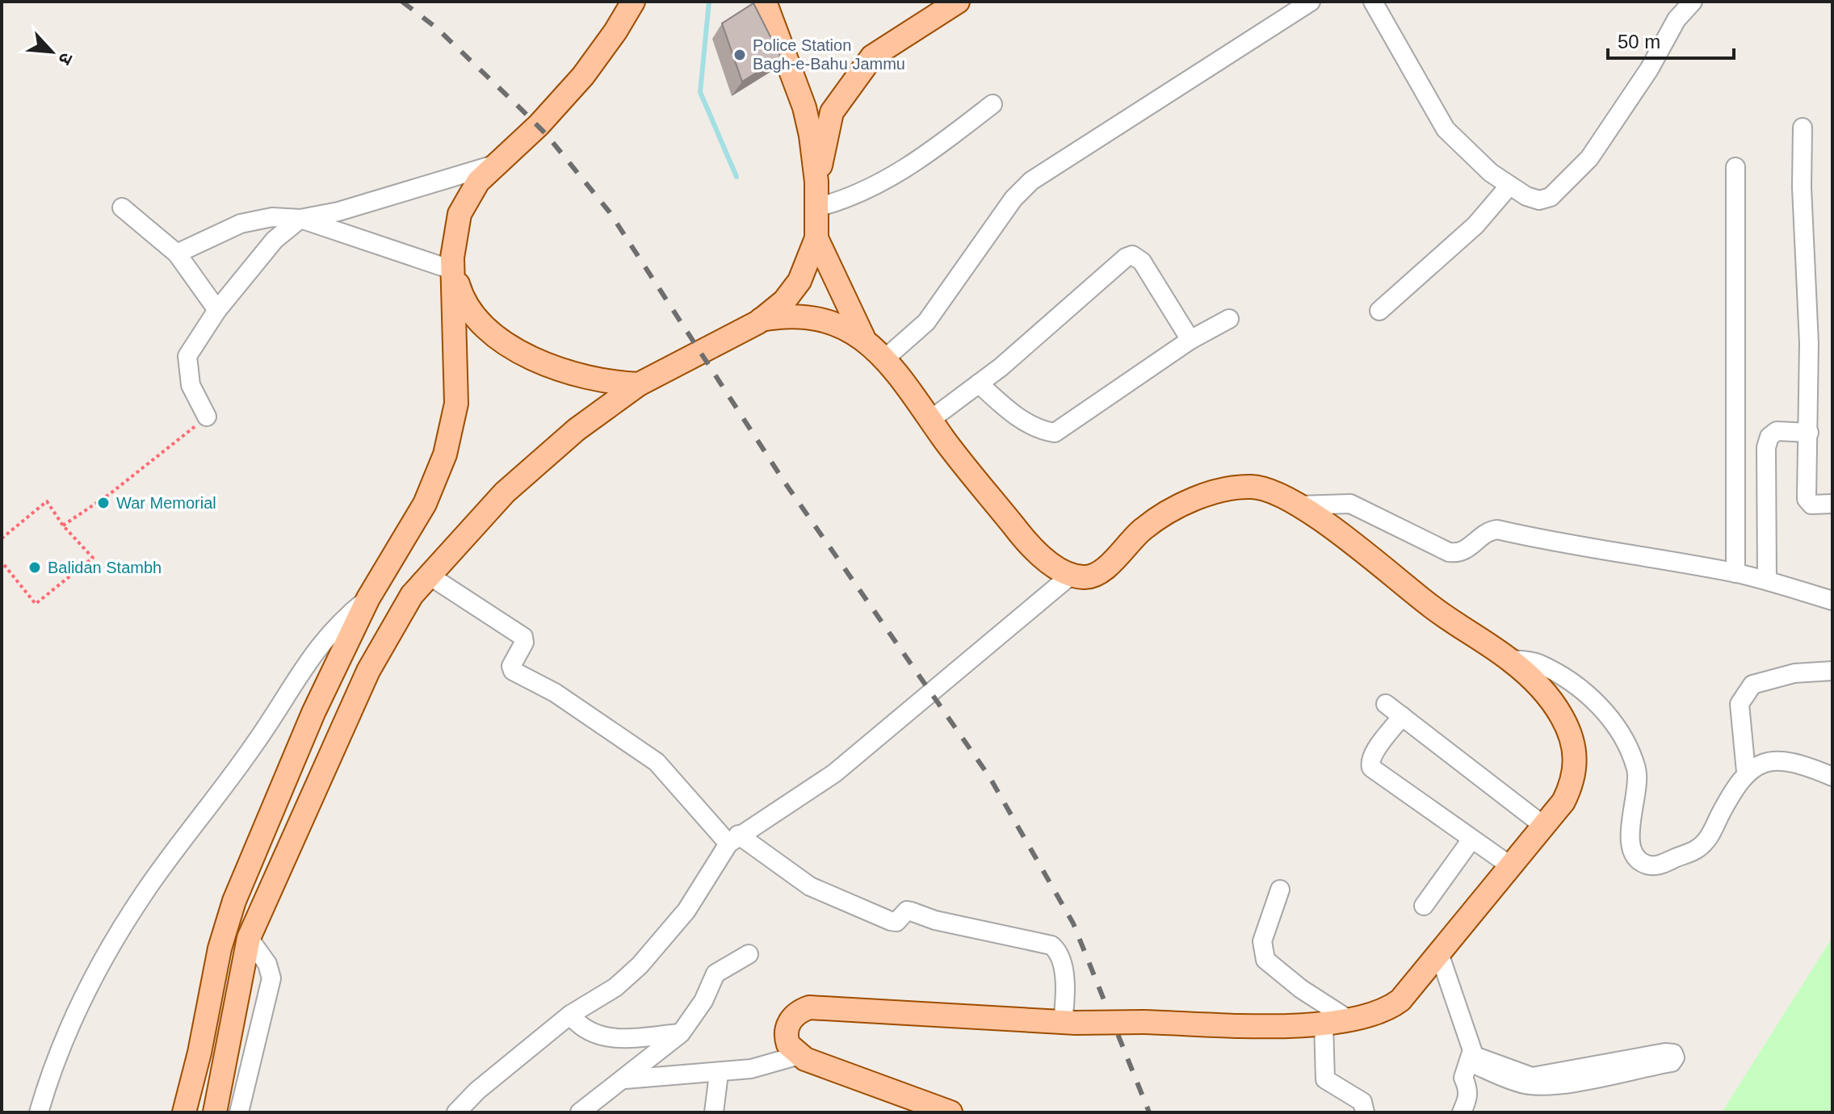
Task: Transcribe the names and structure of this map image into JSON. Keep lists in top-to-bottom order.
{
  "places": ["Police Station Bagh-e-Bahu Jammu", "War Memorial", "Balidan Stambh"],
  "scale_bar": "50 m",
  "north": "bottom right"
}
